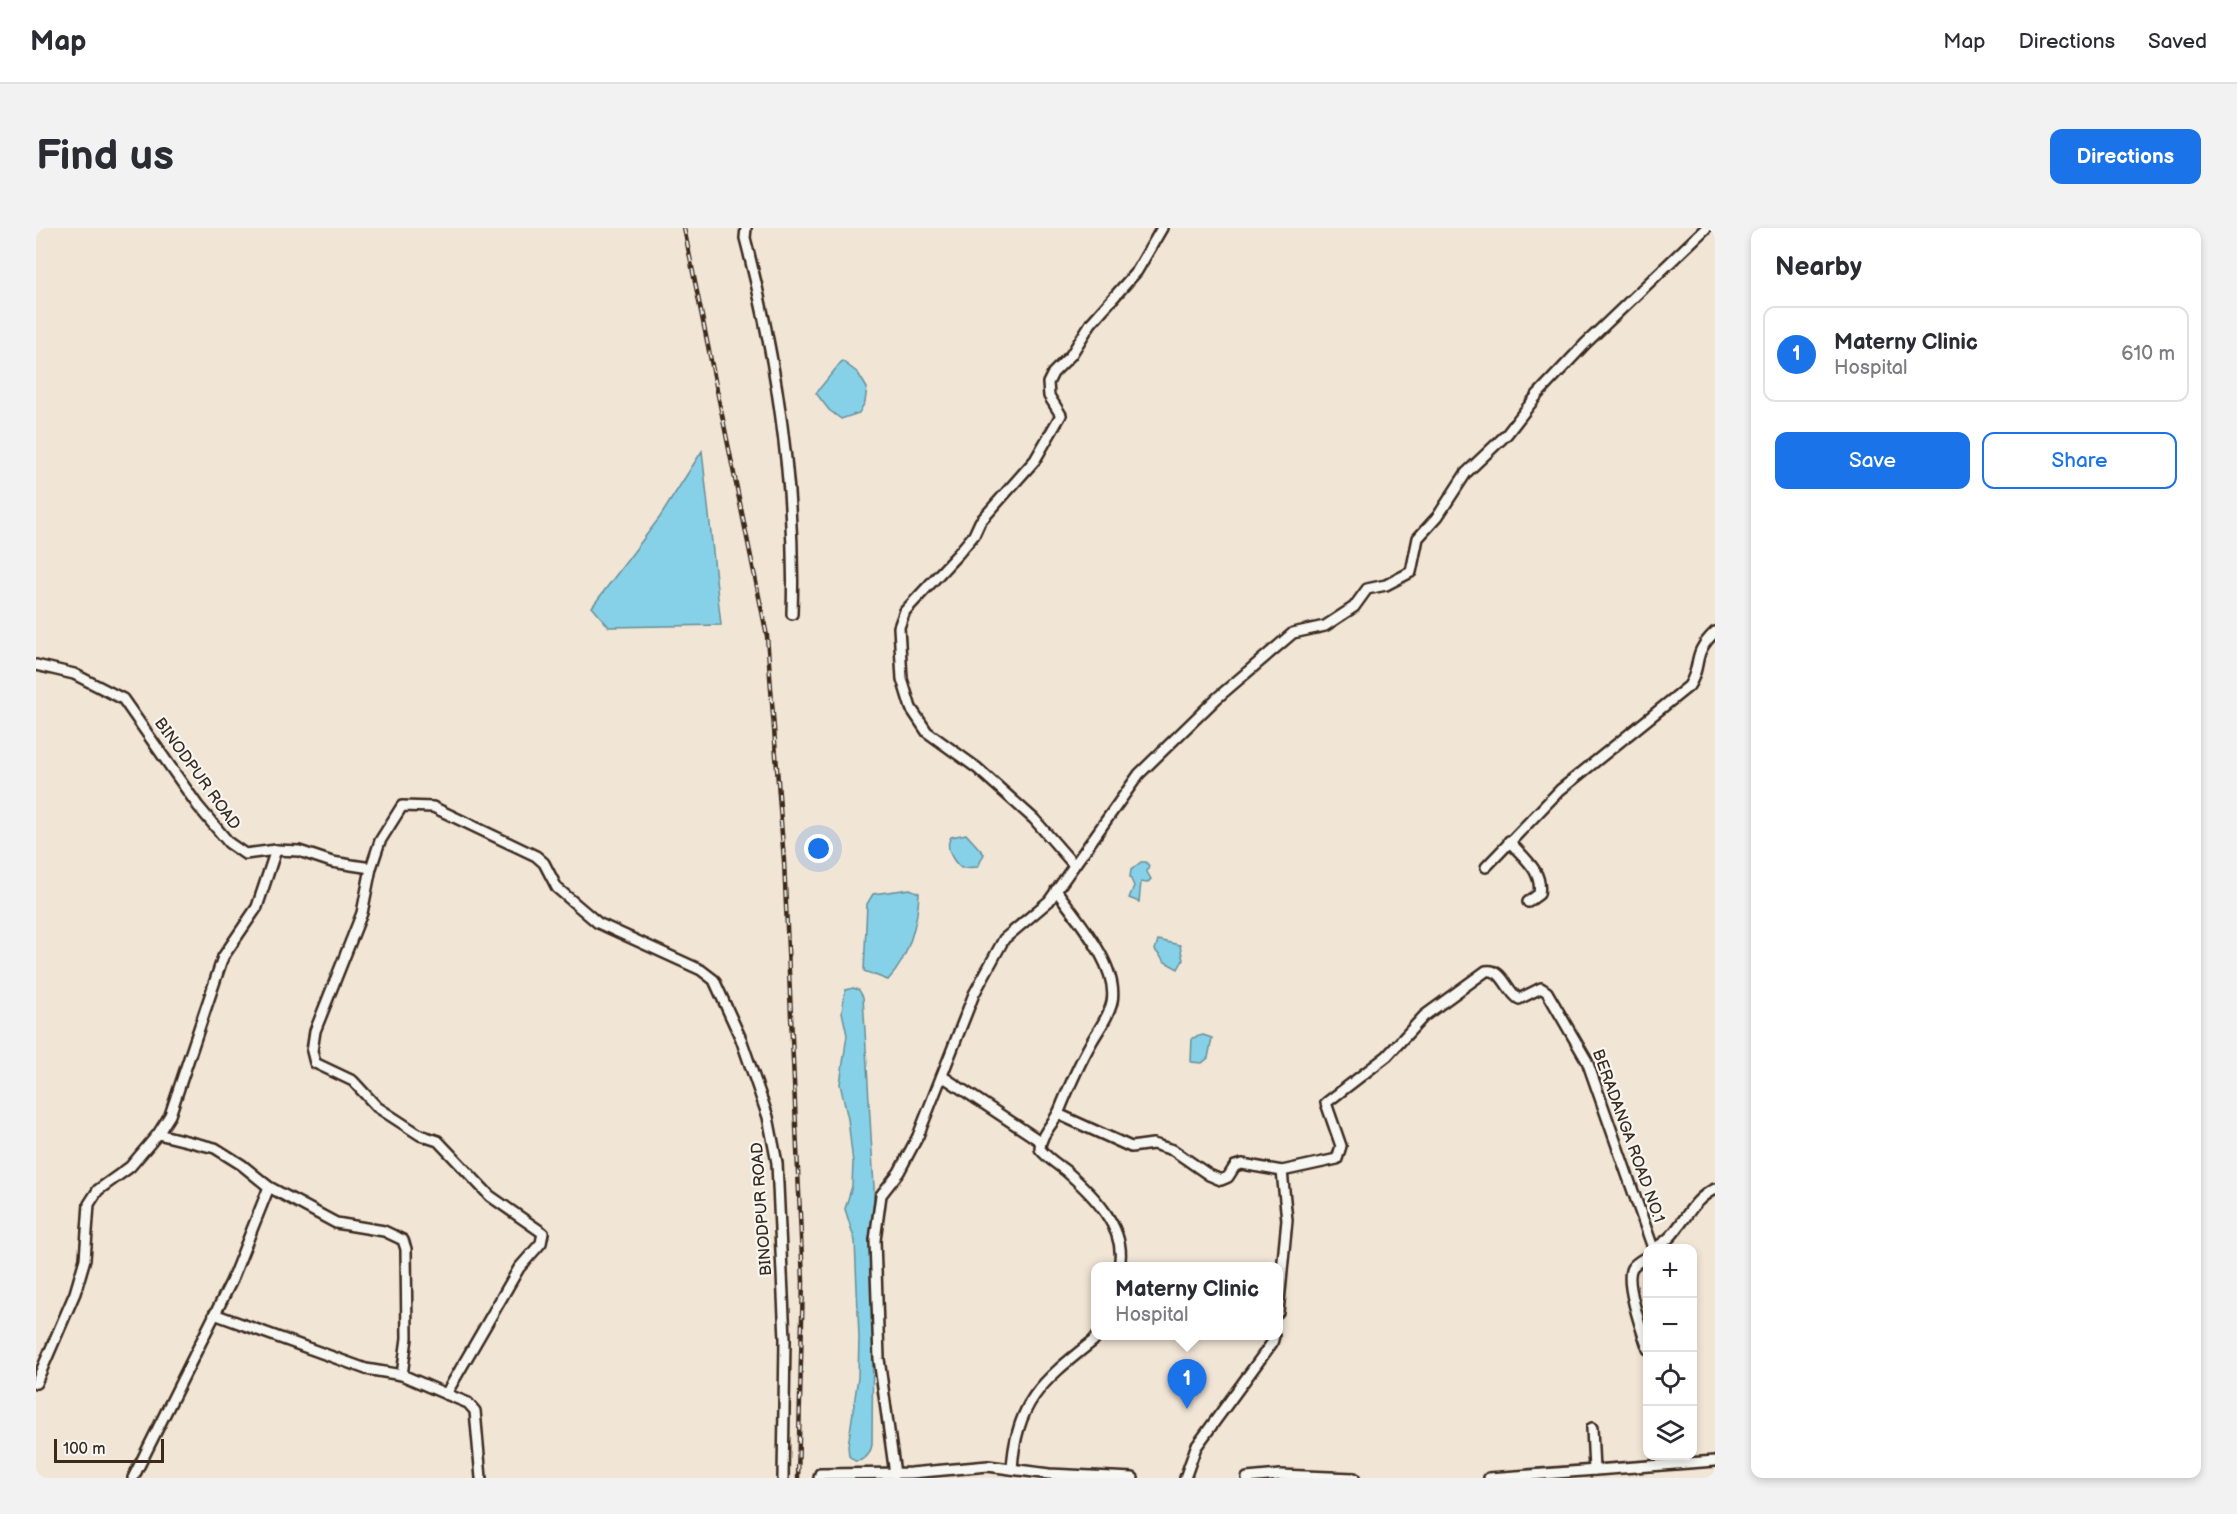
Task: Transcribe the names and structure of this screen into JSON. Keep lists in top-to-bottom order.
{
  "streets": {
    "street": ["BINODPUR ROAD", "BERADANGA ROAD NO.1"]
  },
  "scale_bar": "100 m",
  "page": {
    "header": "Map",
    "nav": ["Map", "Directions", "Saved"],
    "buttons": [
      "Directions",
      ["Save", "Share"]
    ],
    "title": "Find us",
    "heading": "Nearby",
    "list": [
      {
        "mark": "1",
        "name": "Materny Clinic",
        "note": "Hospital",
        "value": "610 m"
      }
    ],
    "map_buttons": ["+", "−"],
    "popup": ["Materny Clinic", "Hospital"],
    "pins": "1",
    "scale": "100 m"
  }
}
